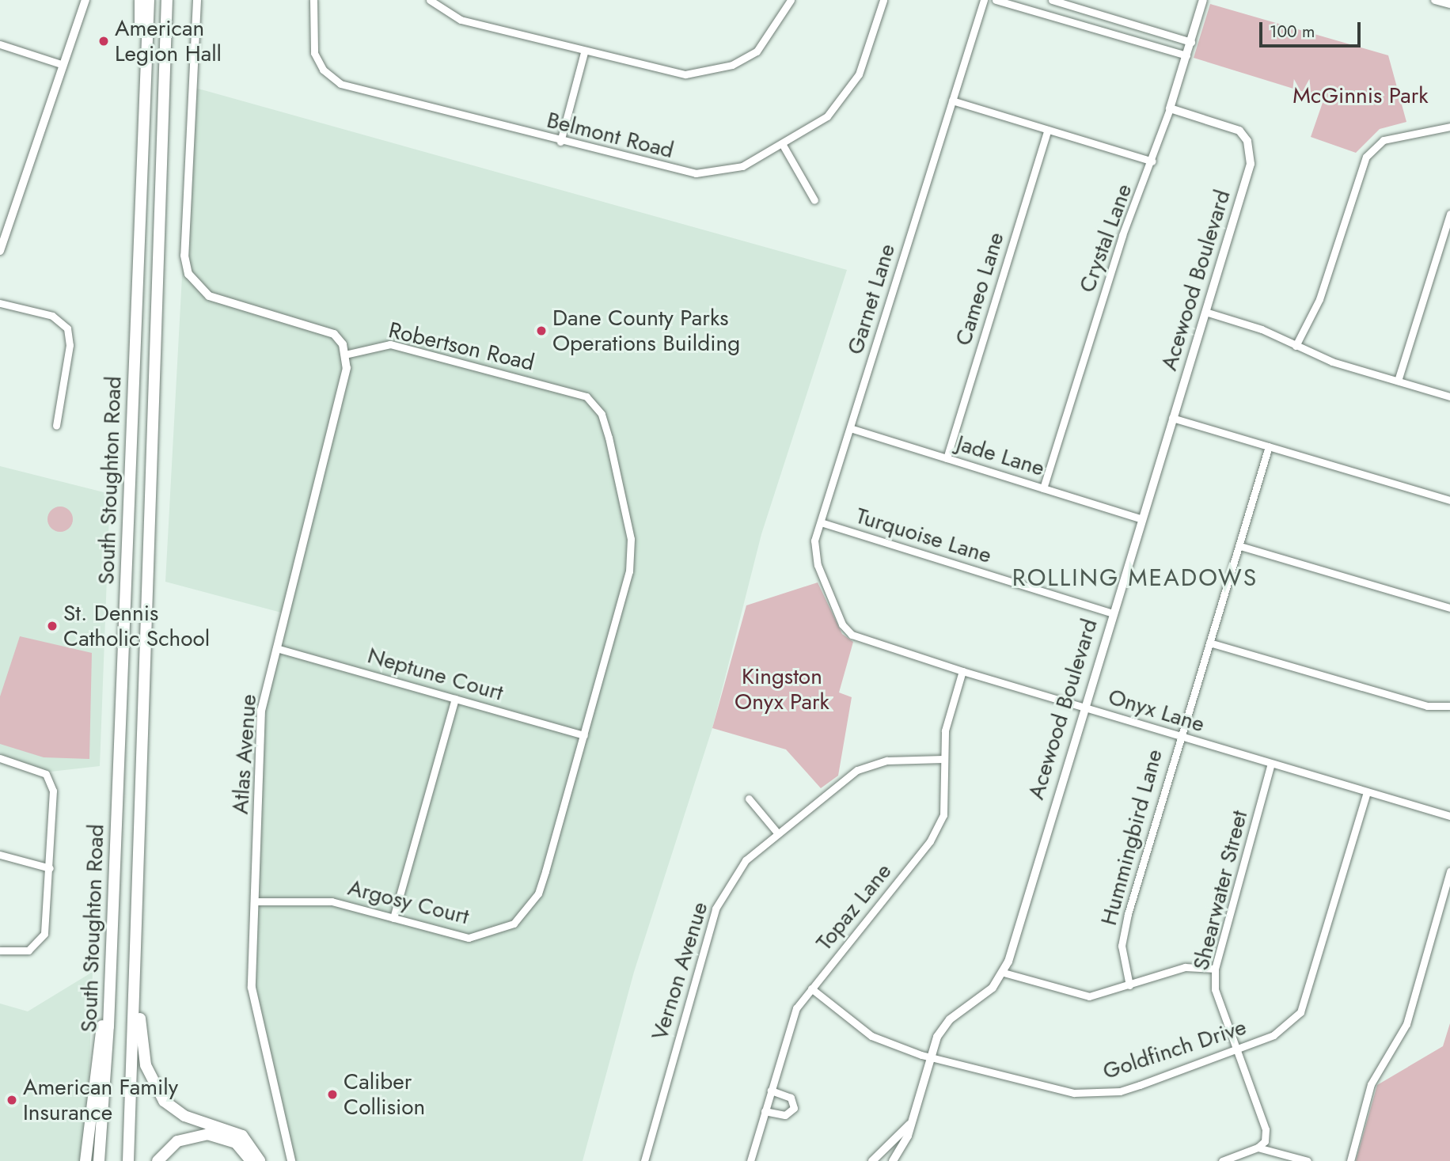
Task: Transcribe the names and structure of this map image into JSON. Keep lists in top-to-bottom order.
{
  "streets": {
    "main road": ["South Stoughton Road"],
    "street": [
      "Belmont Road",
      "Crystal Lane",
      "Acewood Boulevard",
      "Cameo Lane",
      "Garnet Lane",
      "Robertson Road",
      "Jade Lane",
      "Turquoise Lane",
      "Neptune Court",
      "Onyx Lane",
      "Atlas Avenue",
      "Hummingbird Lane",
      "Shearwater Street",
      "Argosy Court",
      "Topaz Lane",
      "Vernon Avenue",
      "Goldfinch Drive"
    ]
  },
  "crossings": [
    ["Crystal Lane", "Acewood Boulevard"],
    ["Crystal Lane", "Jade Lane"],
    ["Acewood Boulevard", "Jade Lane"],
    ["Acewood Boulevard", "Turquoise Lane"],
    ["Acewood Boulevard", "Onyx Lane"],
    ["Acewood Boulevard", "Goldfinch Drive"],
    ["Cameo Lane", "Jade Lane"],
    ["Garnet Lane", "Jade Lane"],
    ["Garnet Lane", "Turquoise Lane"],
    ["Garnet Lane", "Onyx Lane"],
    ["Robertson Road", "Neptune Court"],
    ["Robertson Road", "Atlas Avenue"],
    ["Robertson Road", "Argosy Court"],
    ["Neptune Court", "Atlas Avenue"],
    ["Neptune Court", "Argosy Court"],
    ["Onyx Lane", "Hummingbird Lane"],
    ["Onyx Lane", "Shearwater Street"],
    ["Onyx Lane", "Topaz Lane"],
    ["Onyx Lane", "Goldfinch Drive"],
    ["Atlas Avenue", "Argosy Court"],
    ["Shearwater Street", "Goldfinch Drive"],
    ["Topaz Lane", "Vernon Avenue"],
    ["Topaz Lane", "Goldfinch Drive"]
  ],
  "districts": ["ROLLING MEADOWS"],
  "parks": ["McGinnis Park", "Kingston Onyx Park"],
  "places": [
    "American Legion Hall",
    "Dane County Parks Operations Building",
    "St. Dennis Catholic School",
    "Caliber Collision",
    "American Family Insurance"
  ],
  "scale_bar": "100 m"
}
